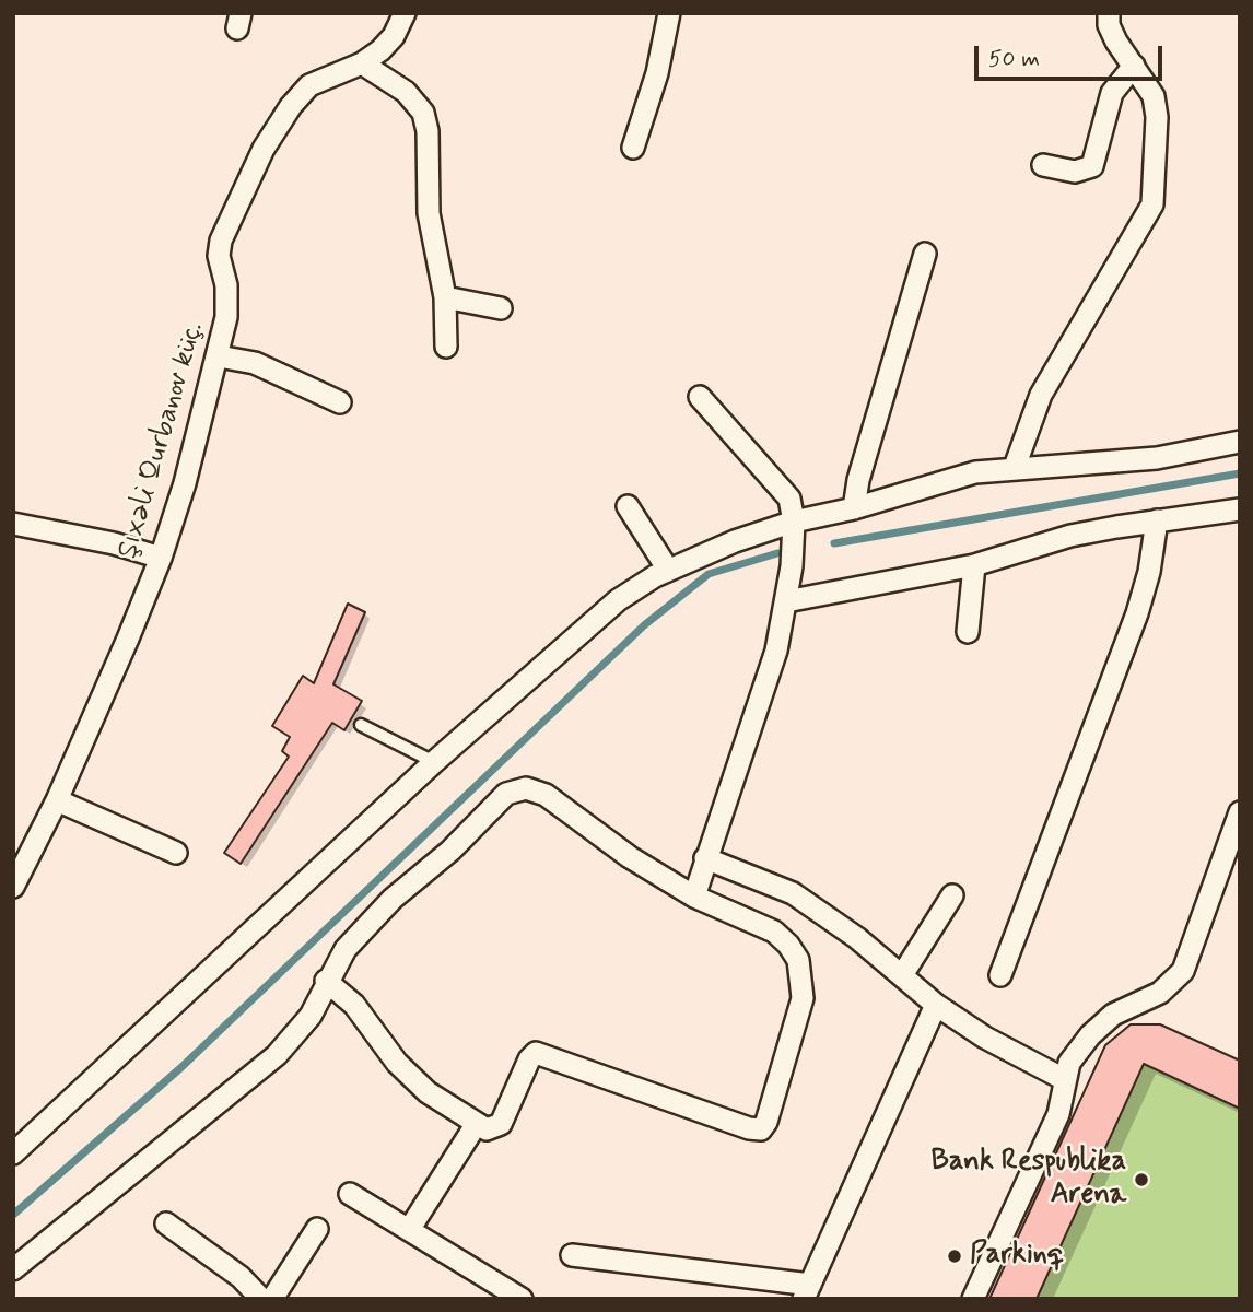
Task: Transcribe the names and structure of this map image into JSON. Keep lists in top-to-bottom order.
{
  "streets": {
    "street": ["Şıxəli Qurbanov küç."]
  },
  "places": ["Bank Respublika Arena", "Parkinq"],
  "scale_bar": "50 m"
}
